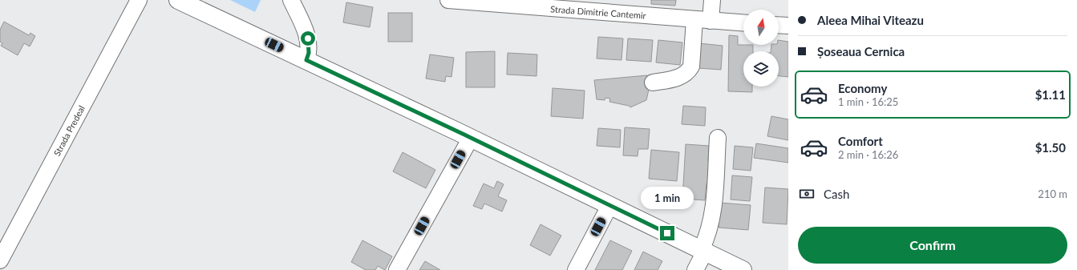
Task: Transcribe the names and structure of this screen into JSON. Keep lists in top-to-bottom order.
{
  "streets": {
    "street": ["Strada Dimitrie Cantemir", "Strada Predeal"]
  },
  "north": "top",
  "page": {
    "banner": ["Aleea Mihai Viteazu", "Șoseaua Cernica"],
    "list": [
      {
        "name": "Economy",
        "note": "1 min · 16:25",
        "value": "$1.11"
      },
      {
        "name": "Comfort",
        "note": "2 min · 16:26",
        "value": "$1.50"
      }
    ],
    "pay": ["Cash", "210 m"],
    "bubble": "1 min",
    "buttons": "Confirm"
  }
}
